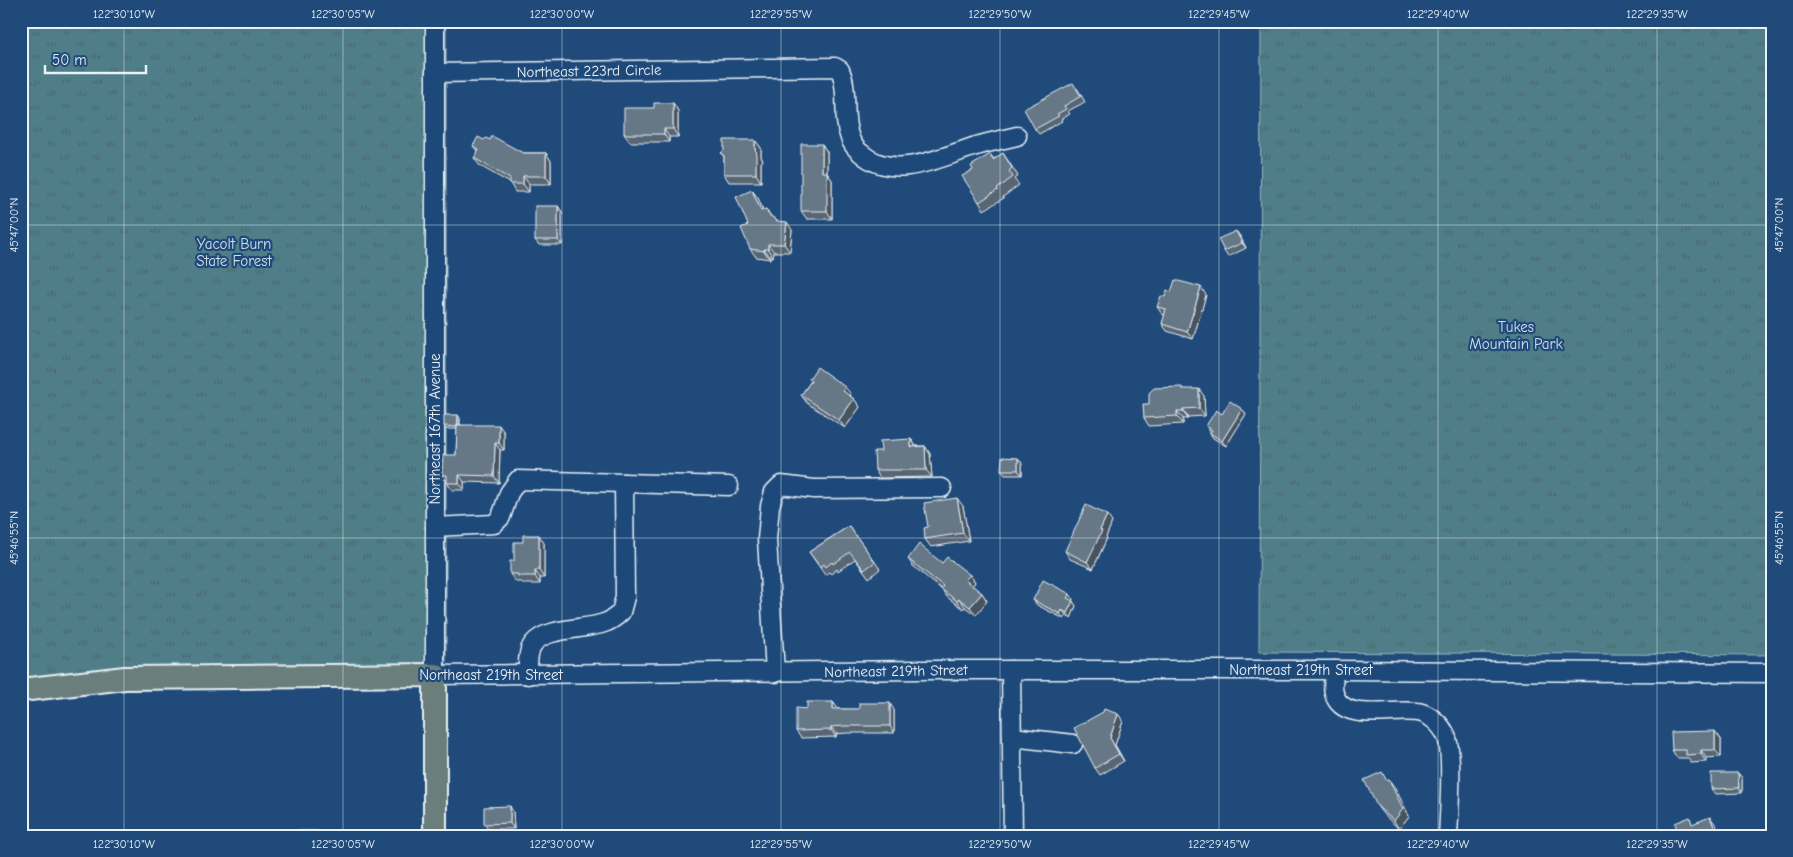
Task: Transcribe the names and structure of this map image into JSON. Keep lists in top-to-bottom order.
{
  "streets": {
    "main road": ["Northeast 167th Avenue", "Northeast 219th Street"],
    "street": ["Northeast 223rd Circle"]
  },
  "crossings": [
    ["Northeast 223rd Circle", "Northeast 167th Avenue"],
    ["Northeast 167th Avenue", "Northeast 219th Street"]
  ],
  "parks": ["Yacolt Burn State Forest", "Tukes Mountain Park"],
  "scale_bar": "50 m",
  "coordinates": [
    "122°30'10\"W",
    "122°30'05\"W",
    "122°30'00\"W",
    "122°29'55\"W",
    "122°29'50\"W",
    "122°29'45\"W",
    "122°29'40\"W",
    "122°29'35\"W",
    "45°47'00\"N",
    "45°46'55\"N"
  ]
}
